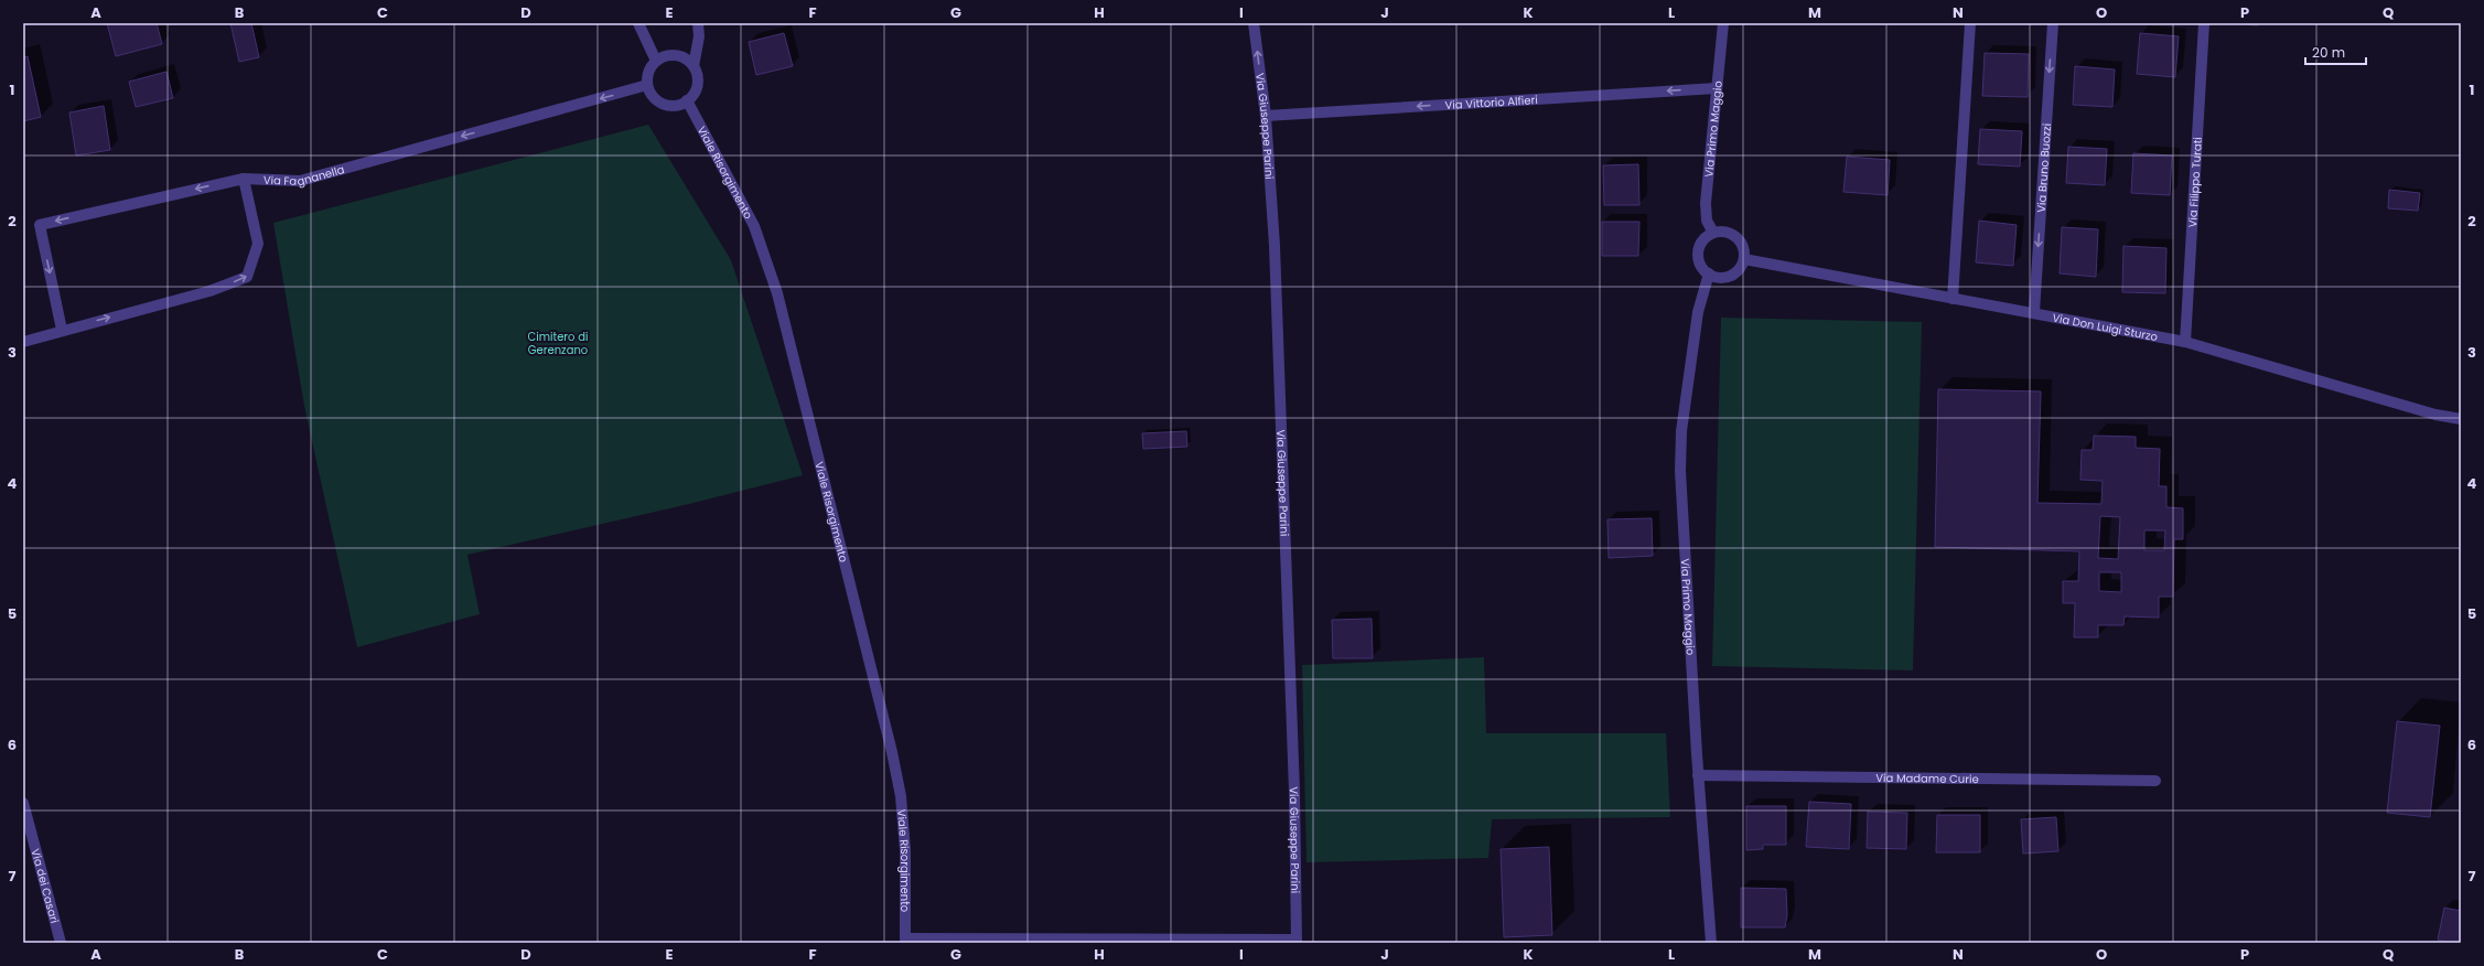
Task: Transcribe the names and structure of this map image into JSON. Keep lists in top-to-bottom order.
{
  "streets": {
    "street": [
      "Via Vittorio Alfieri",
      "Via Giuseppe Parini",
      "Via Primo Maggio",
      "Via Bruno Buozzi",
      "Viale Risorgimento",
      "Via Fagnanella",
      "Via Filippo Turati",
      "Via Don Luigi Sturzo",
      "Via Madame Curie",
      "Via dei Casari"
    ]
  },
  "crossings": [
    ["Via Vittorio Alfieri", "Via Giuseppe Parini"],
    ["Via Vittorio Alfieri", "Via Primo Maggio"],
    ["Via Primo Maggio", "Via Don Luigi Sturzo"],
    ["Via Primo Maggio", "Via Madame Curie"],
    ["Via Bruno Buozzi", "Via Don Luigi Sturzo"],
    ["Viale Risorgimento", "Via Fagnanella"],
    ["Via Filippo Turati", "Via Don Luigi Sturzo"]
  ],
  "one_way": ["Via Vittorio Alfieri", "Via Fagnanella"],
  "parks": ["Cimitero di Gerenzano"],
  "scale_bar": "20 m",
  "grid": {
    "columns": [
      "A",
      "B",
      "C",
      "D",
      "E",
      "F",
      "G",
      "H",
      "I",
      "J",
      "K",
      "L",
      "M",
      "N",
      "O",
      "P",
      "Q"
    ],
    "rows": [
      "1",
      "2",
      "3",
      "4",
      "5",
      "6",
      "7"
    ]
  }
}
